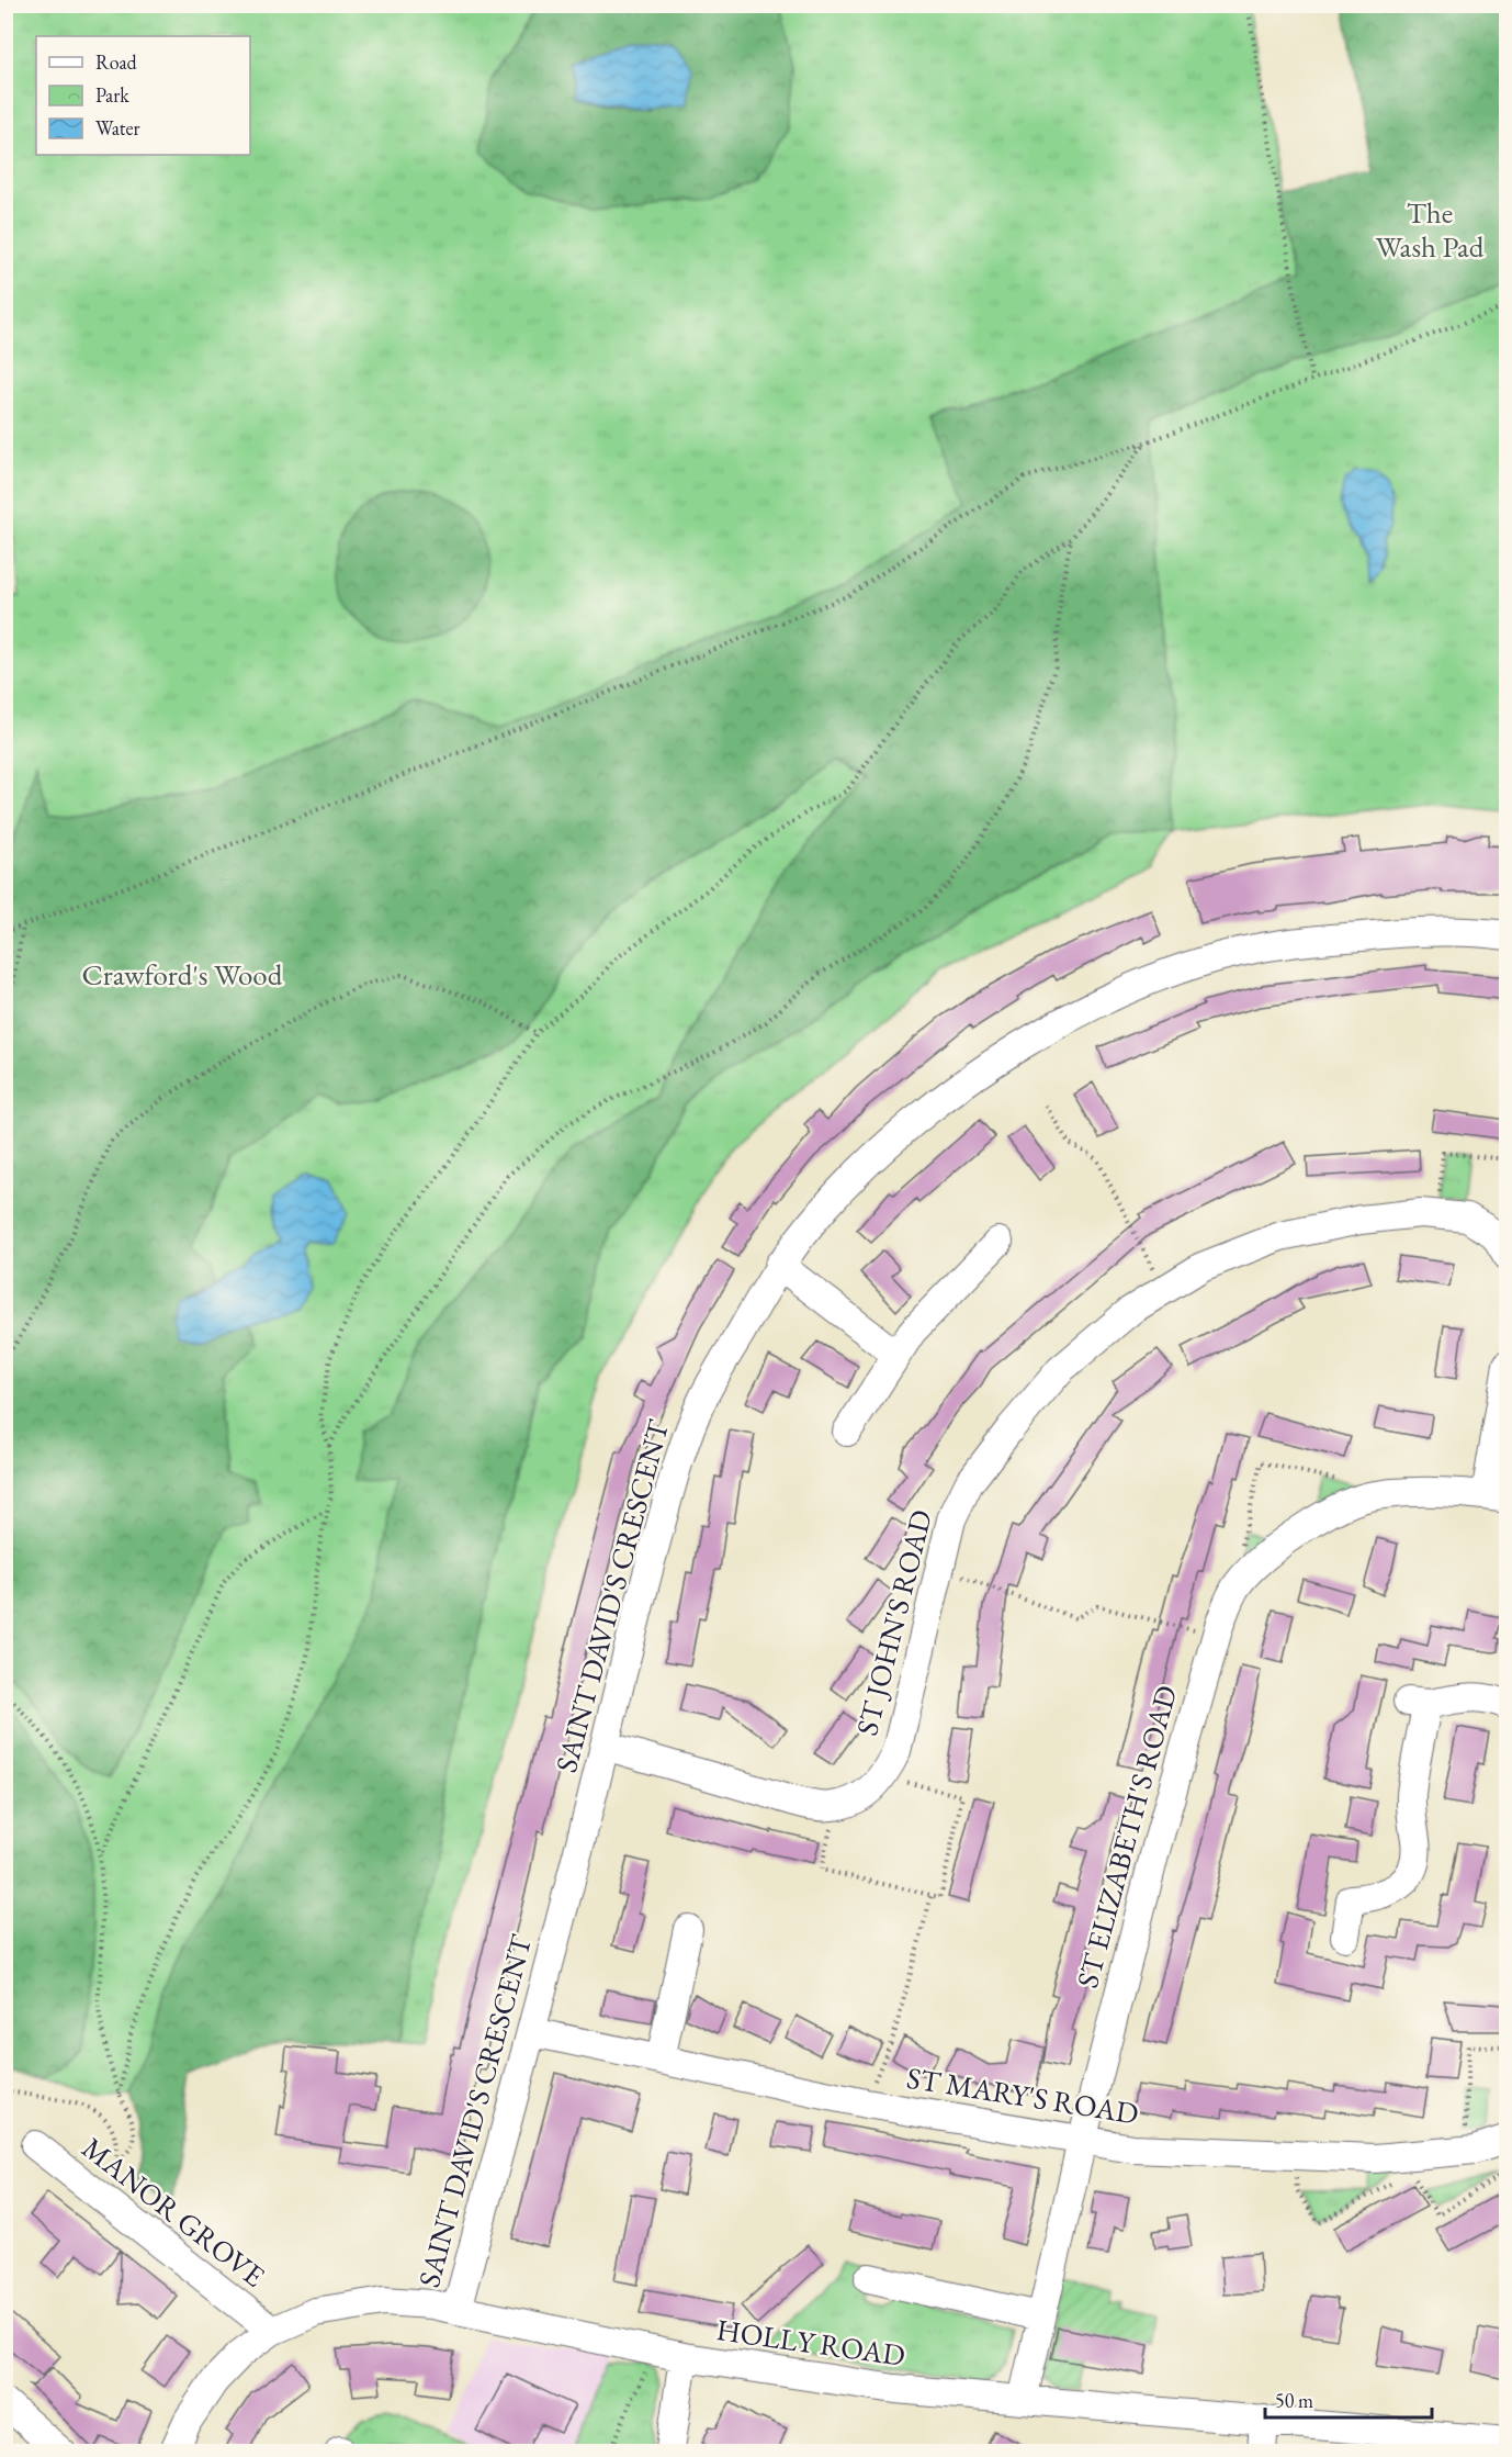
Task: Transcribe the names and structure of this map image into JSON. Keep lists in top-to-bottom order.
{
  "streets": {
    "street": [
      "SAINT DAVID'S CRESCENT",
      "ST JOHN'S ROAD",
      "ST ELIZABETH'S ROAD",
      "ST MARY'S ROAD",
      "MANOR GROVE",
      "HOLLY ROAD"
    ]
  },
  "crossings": [
    ["SAINT DAVID'S CRESCENT", "ST JOHN'S ROAD"],
    ["SAINT DAVID'S CRESCENT", "ST MARY'S ROAD"],
    ["SAINT DAVID'S CRESCENT", "HOLLY ROAD"],
    ["ST ELIZABETH'S ROAD", "ST MARY'S ROAD"],
    ["ST ELIZABETH'S ROAD", "HOLLY ROAD"],
    ["MANOR GROVE", "HOLLY ROAD"]
  ],
  "parks": ["The Wash Pad", "Crawford's Wood"],
  "legend": ["Road", "Park", "Water"],
  "scale_bar": "50 m"
}
